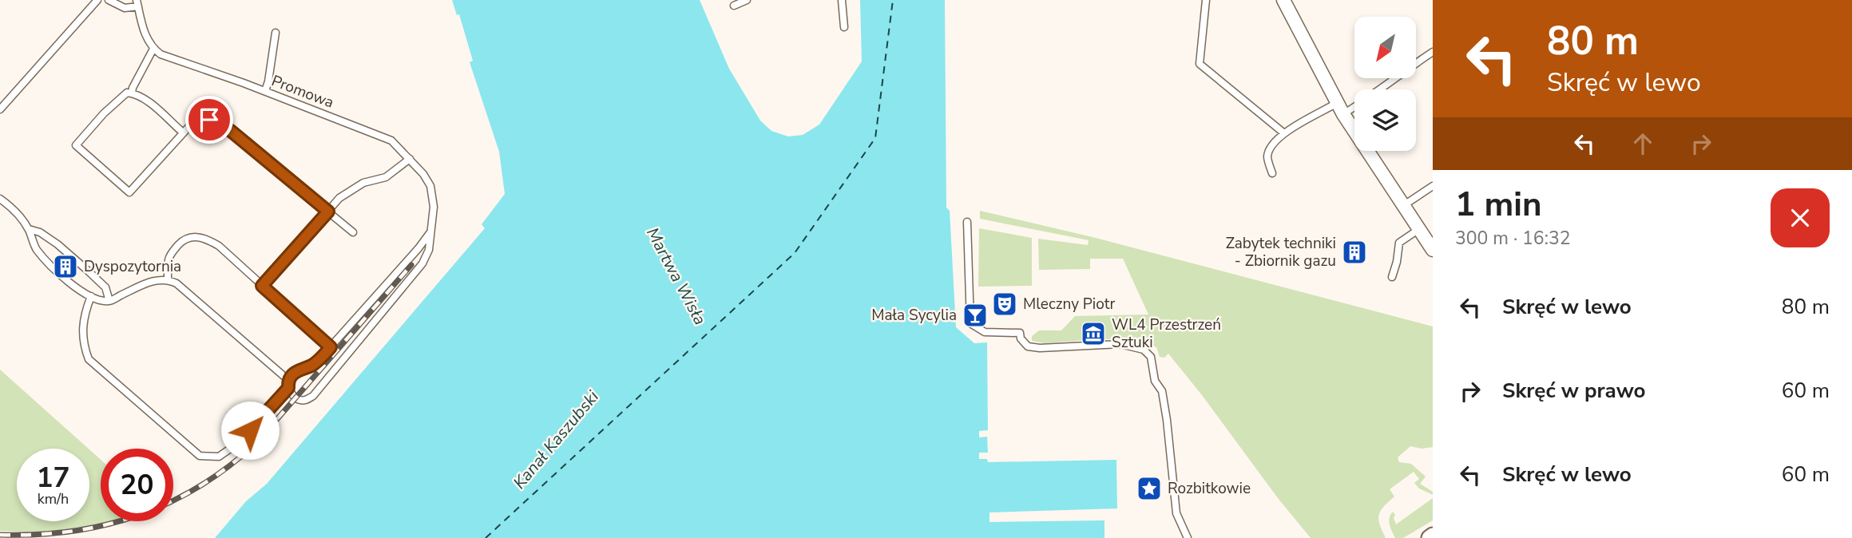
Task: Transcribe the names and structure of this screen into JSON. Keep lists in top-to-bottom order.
{
  "streets": {
    "lane": ["Promowa"]
  },
  "water": ["Martwa Wisła", "Kanał Kaszubski"],
  "places": {
    "building": ["Zabytek techniki - Zbiornik gazu", "Dyspozytornia"],
    "theatre": ["Mleczny Piotr"],
    "bar": ["Mała Sycylia"],
    "museum": ["WL4 Przestrzeń Sztuki"],
    "place": ["Rozbitkowie"]
  },
  "north": "bottom left",
  "page": {
    "turn": ["80 m", "Skręć w lewo"],
    "heading": ["1 min", "300 m · 16:32"],
    "list": [
      {
        "name": "Skręć w lewo",
        "value": "80 m"
      },
      {
        "name": "Skręć w prawo",
        "value": "60 m"
      },
      {
        "name": "Skręć w lewo",
        "value": "60 m"
      }
    ],
    "speed": "17 km/h",
    "limit": "20"
  }
}
